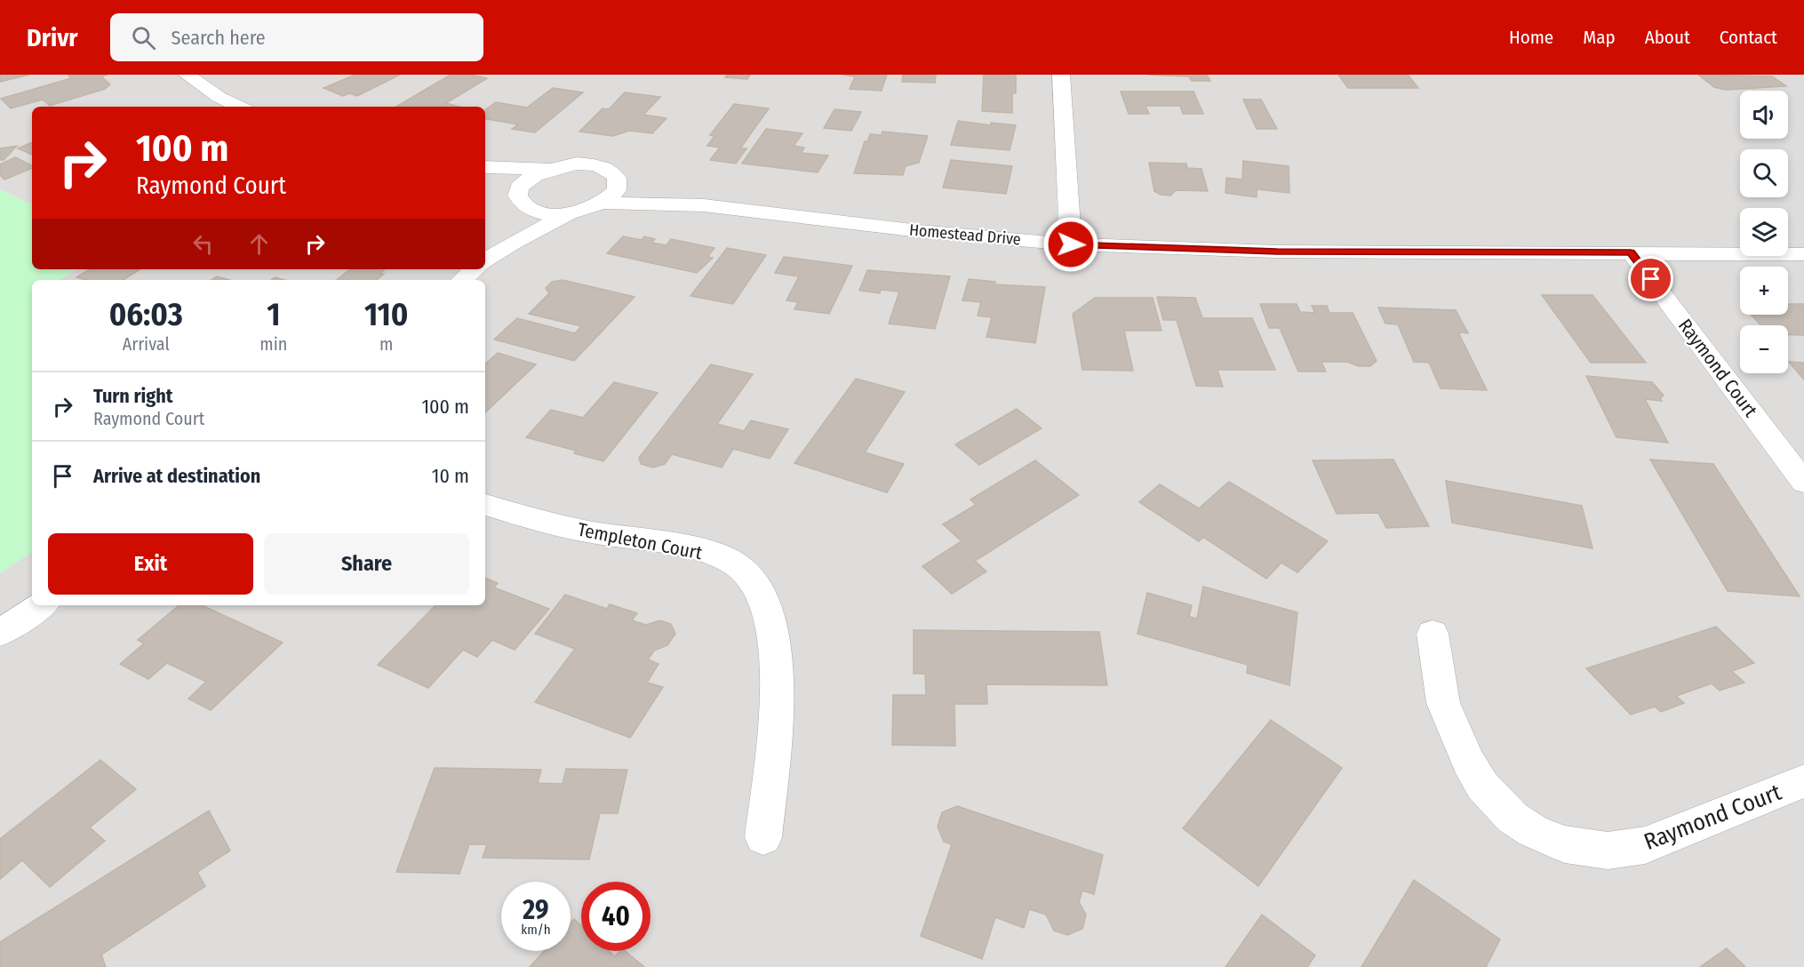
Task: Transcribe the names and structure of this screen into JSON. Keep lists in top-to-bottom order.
{
  "streets": {
    "street": ["Homestead Drive", "Raymond Court", "Templeton Court"]
  },
  "crossings": [
    ["Homestead Drive", "Raymond Court"]
  ],
  "page": {
    "header": "Drivr",
    "search": "Search here",
    "nav": [
      "Home",
      "Map",
      "About",
      "Contact"
    ],
    "map_buttons": ["+", "−"],
    "turn": ["100 m", "Raymond Court"],
    "eta": [
      "06:03",
      "Arrival",
      "1",
      "min",
      "110",
      "m"
    ],
    "list": [
      {
        "name": "Turn right",
        "note": "Raymond Court",
        "value": "100 m"
      },
      {
        "name": "Arrive at destination",
        "value": "10 m"
      }
    ],
    "buttons": ["Exit", "Share"],
    "speed": "29 km/h",
    "limit": "40"
  }
}
